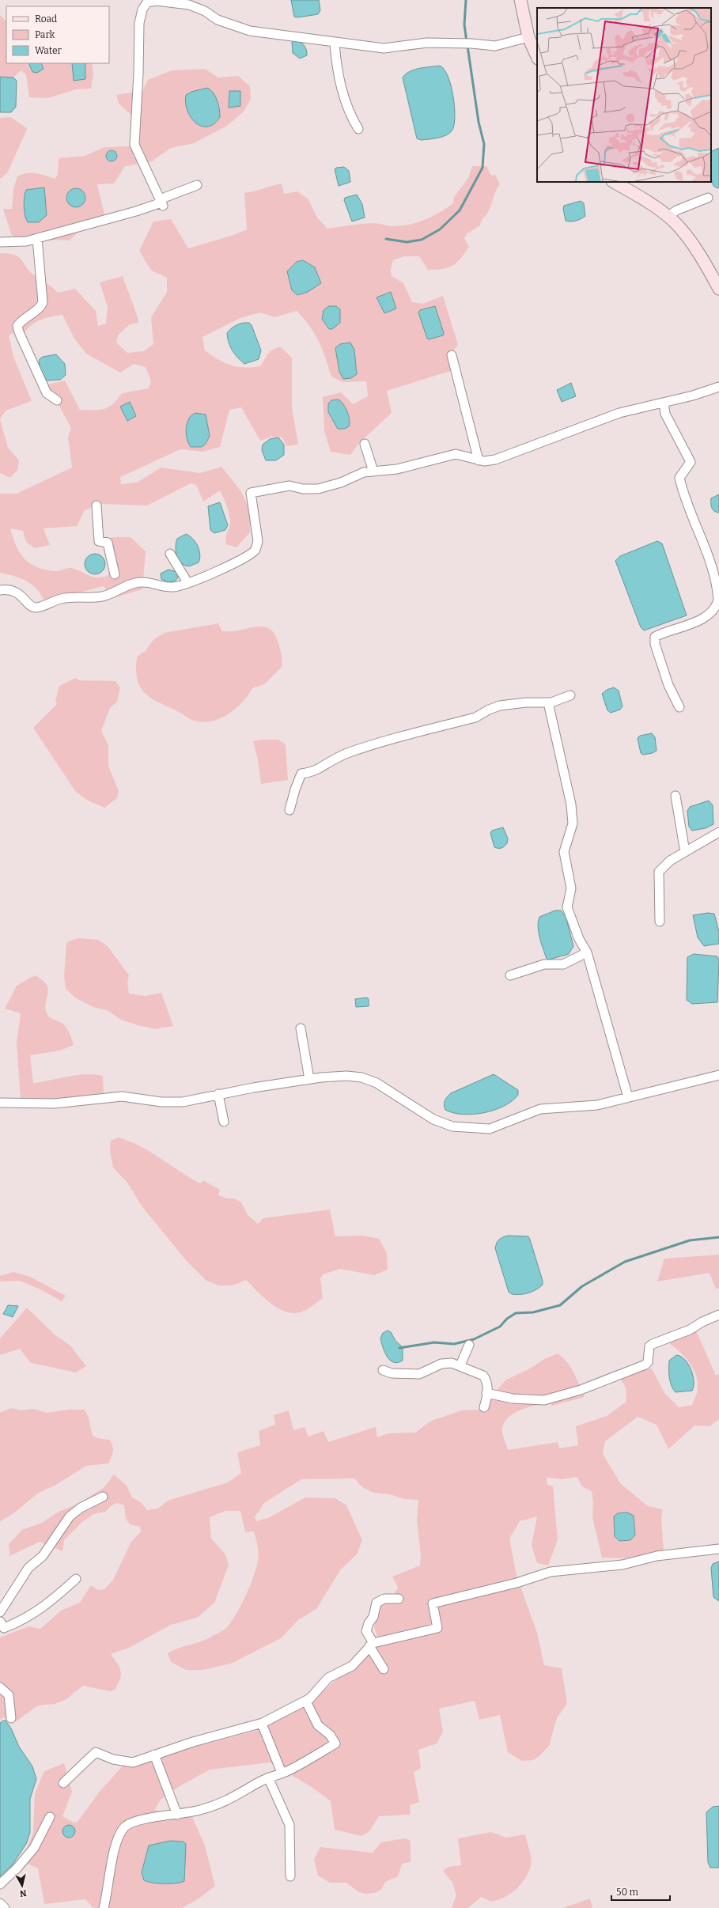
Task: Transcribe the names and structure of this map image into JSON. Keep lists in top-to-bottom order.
{
  "legend": ["Road", "Park", "Water"],
  "scale_bar": "50 m",
  "north": "bottom"
}
